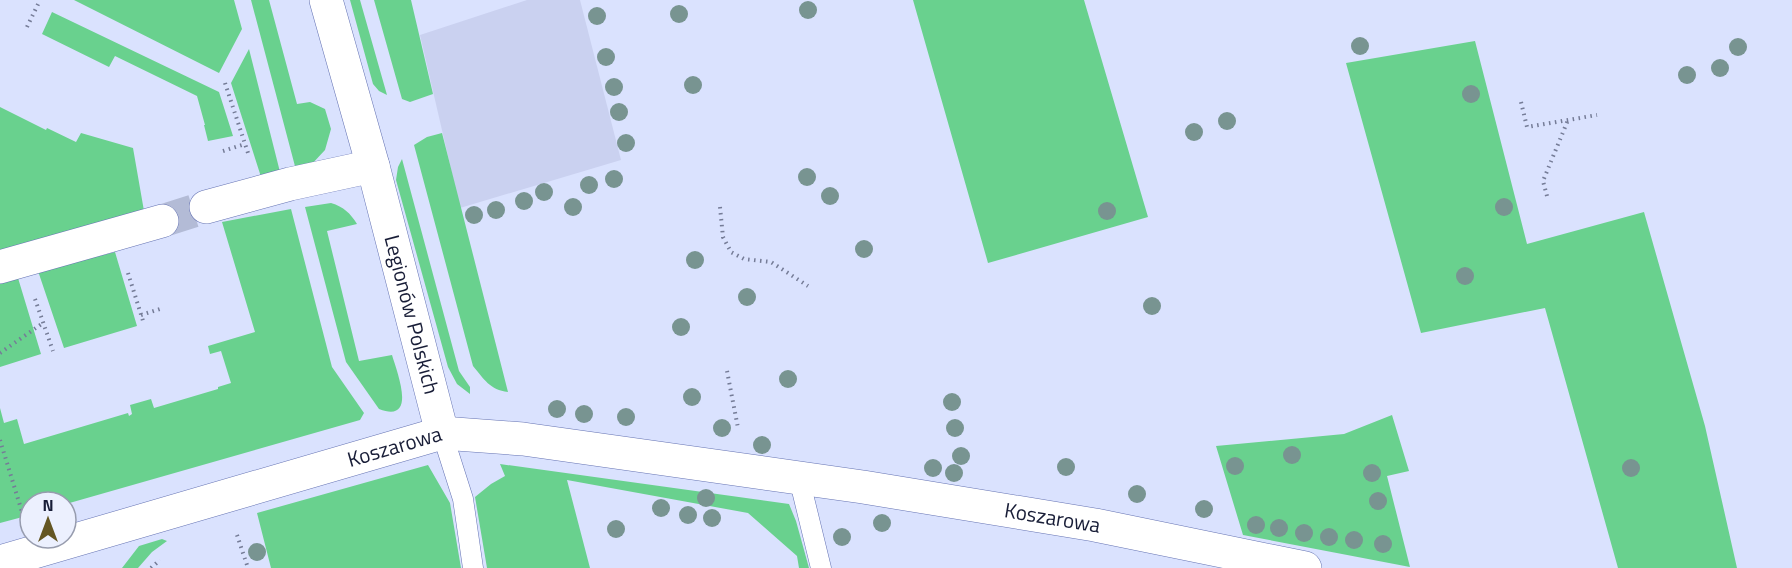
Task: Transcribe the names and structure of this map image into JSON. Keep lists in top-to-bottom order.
{
  "streets": {
    "street": ["Legionów Polskich", "Koszarowa"]
  },
  "crossings": [
    ["Legionów Polskich", "Koszarowa"]
  ],
  "north": "top"
}
